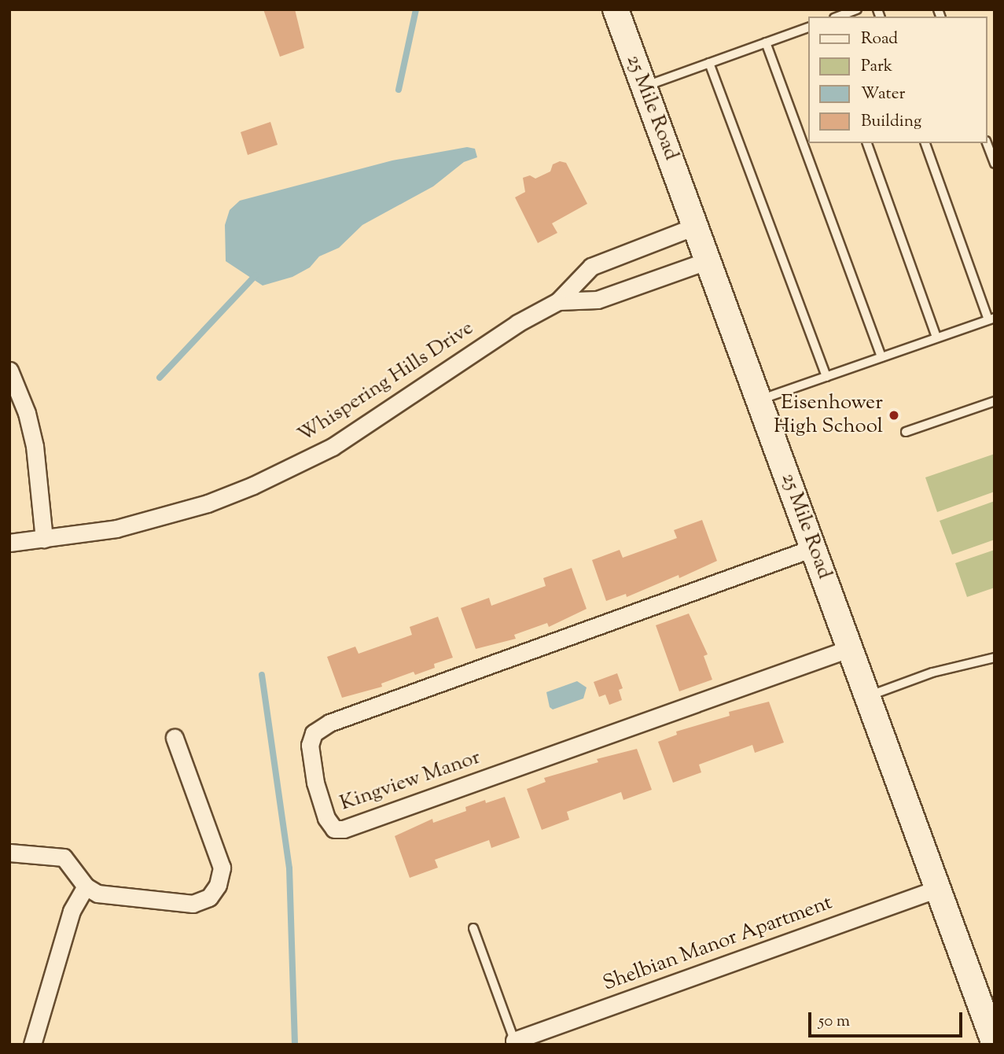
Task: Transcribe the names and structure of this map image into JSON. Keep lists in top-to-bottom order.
{
  "streets": {
    "street": [
      "25 Mile Road",
      "Whispering Hills Drive",
      "Kingview Manor",
      "Shelbian Manor Apartment"
    ]
  },
  "crossings": [
    ["25 Mile Road", "Whispering Hills Drive"],
    ["25 Mile Road", "Kingview Manor"],
    ["25 Mile Road", "Shelbian Manor Apartment"]
  ],
  "places": ["Eisenhower High School"],
  "legend": [
    "Road",
    "Park",
    "Water",
    "Building"
  ],
  "scale_bar": "50 m"
}
